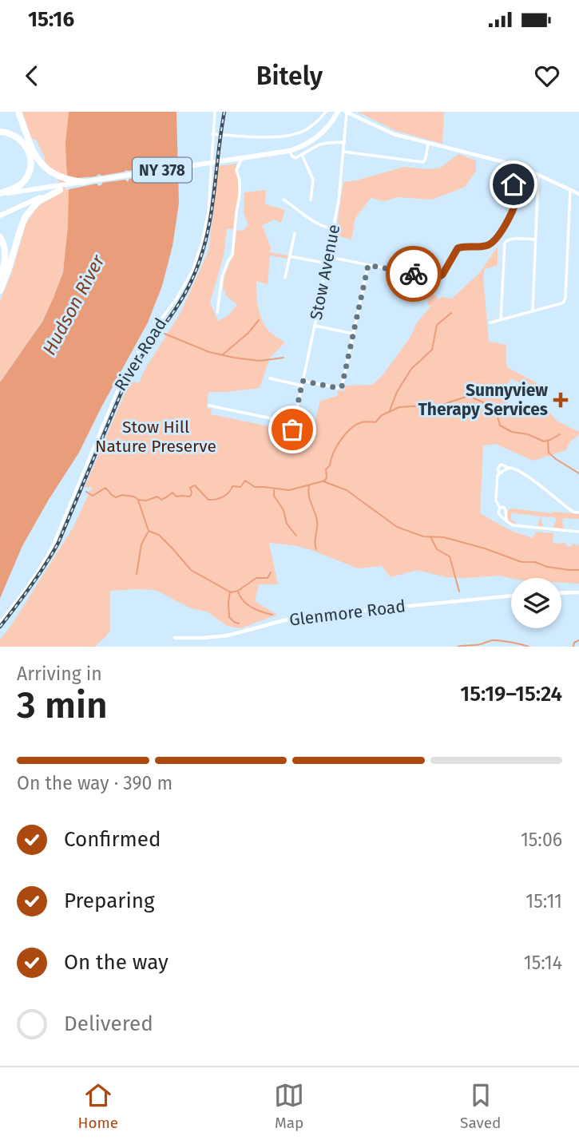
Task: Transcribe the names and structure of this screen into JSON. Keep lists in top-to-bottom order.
{
  "streets": {
    "main road": ["NY 378"],
    "street": ["Stow Avenue", "River Road", "Glenmore Road"]
  },
  "water": ["Hudson River"],
  "parks": ["Stow Hill Nature Preserve"],
  "places": {
    "health": ["Sunnyview Therapy Services"]
  },
  "page": {
    "status": "15:16",
    "header": "Bitely",
    "heading": ["3 min", "Arriving in", "15:19–15:24"],
    "bar": "On the way · 390 m",
    "list": [
      ["Confirmed", "15:06"],
      ["Preparing", "15:11"],
      ["On the way", "15:14"],
      "Delivered"
    ],
    "tabs": ["Home", "Map", "Saved"]
  }
}
